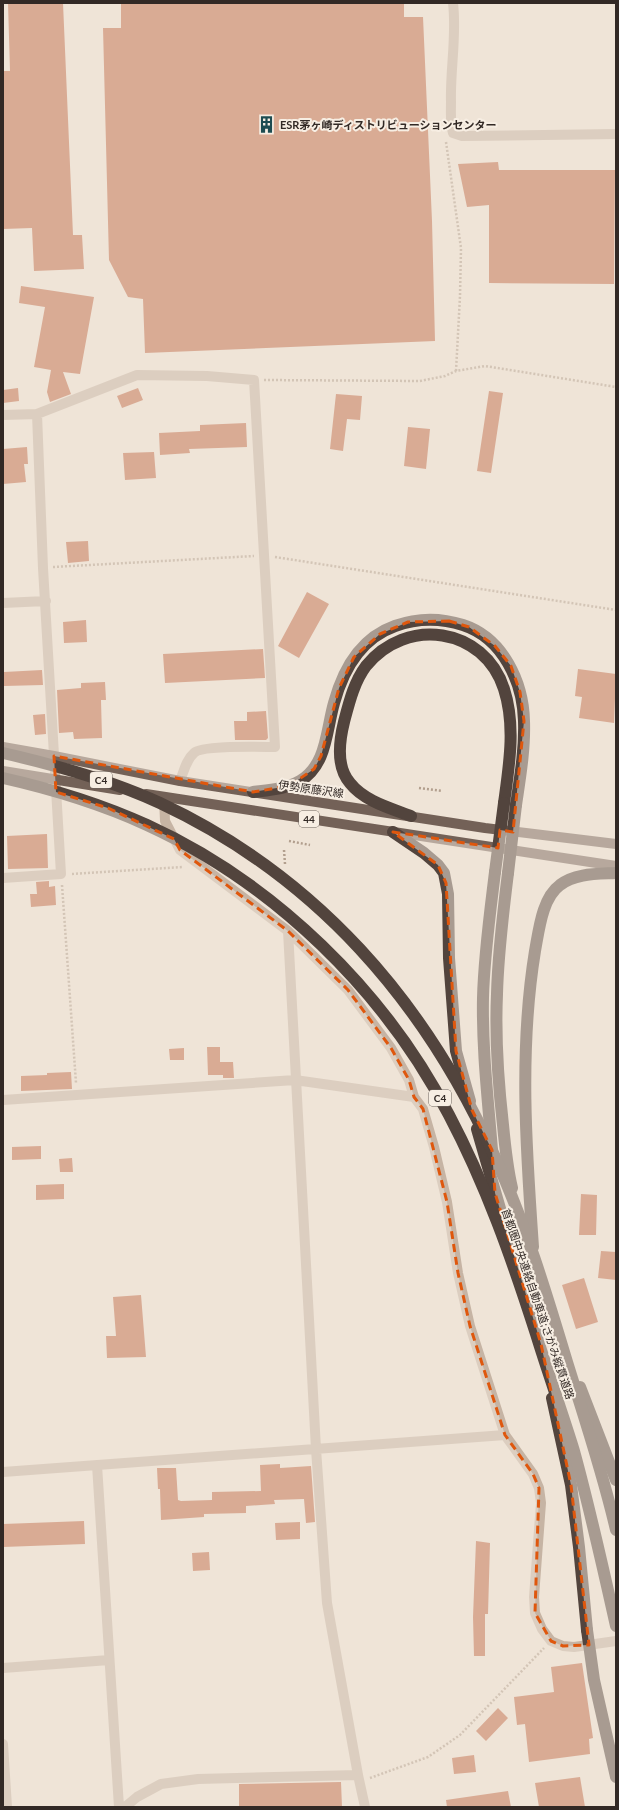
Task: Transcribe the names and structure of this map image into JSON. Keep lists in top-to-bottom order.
{
  "streets": {
    "highway": ["C4", "首都圏中央連絡自動車道;さがみ縦貫道路"],
    "main road": ["伊勢原藤沢線", "44"]
  },
  "places": {
    "building": ["ESR茅ヶ崎ディストリビューションセンター"]
  }
}
